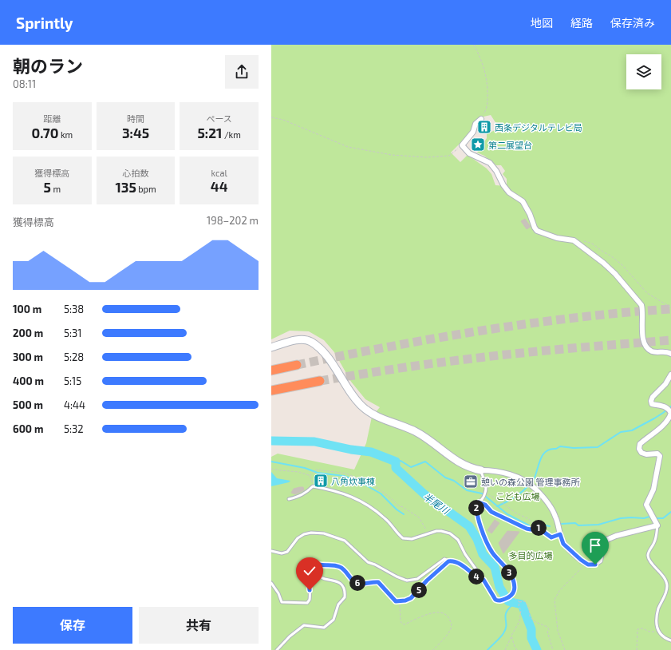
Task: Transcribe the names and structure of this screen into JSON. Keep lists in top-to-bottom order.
{
  "water": ["半尾川"],
  "parks": ["こども広場", "多目的広場"],
  "places": {
    "building": ["西条デジタルテレビ局", "八角炊事棟"],
    "place": ["第二展望台"],
    "office": ["憩いの森公園 管理事務所"]
  },
  "page": {
    "header": "Sprintly",
    "nav": ["地図", "経路", "保存済み"],
    "heading": ["朝のラン", "08:11"],
    "stats": [
      ["距離", "0.70 km"],
      ["時間", "3:45"],
      ["ペース", "5:21 /km"],
      ["獲得標高", "5 m"],
      ["心拍数", "135 bpm"],
      ["kcal", "44"]
    ],
    "chart": ["獲得標高", "198–202 m"],
    "list": [
      {
        "name": "100 m",
        "note": "5:38"
      },
      {
        "name": "200 m",
        "note": "5:31"
      },
      {
        "name": "300 m",
        "note": "5:28"
      },
      {
        "name": "400 m",
        "note": "5:15"
      },
      {
        "name": "500 m",
        "note": "4:44"
      },
      {
        "name": "600 m",
        "note": "5:32"
      }
    ],
    "pins": [
      "2",
      "1",
      "3",
      "4",
      "6",
      "5"
    ],
    "buttons": ["保存", "共有"]
  }
}
